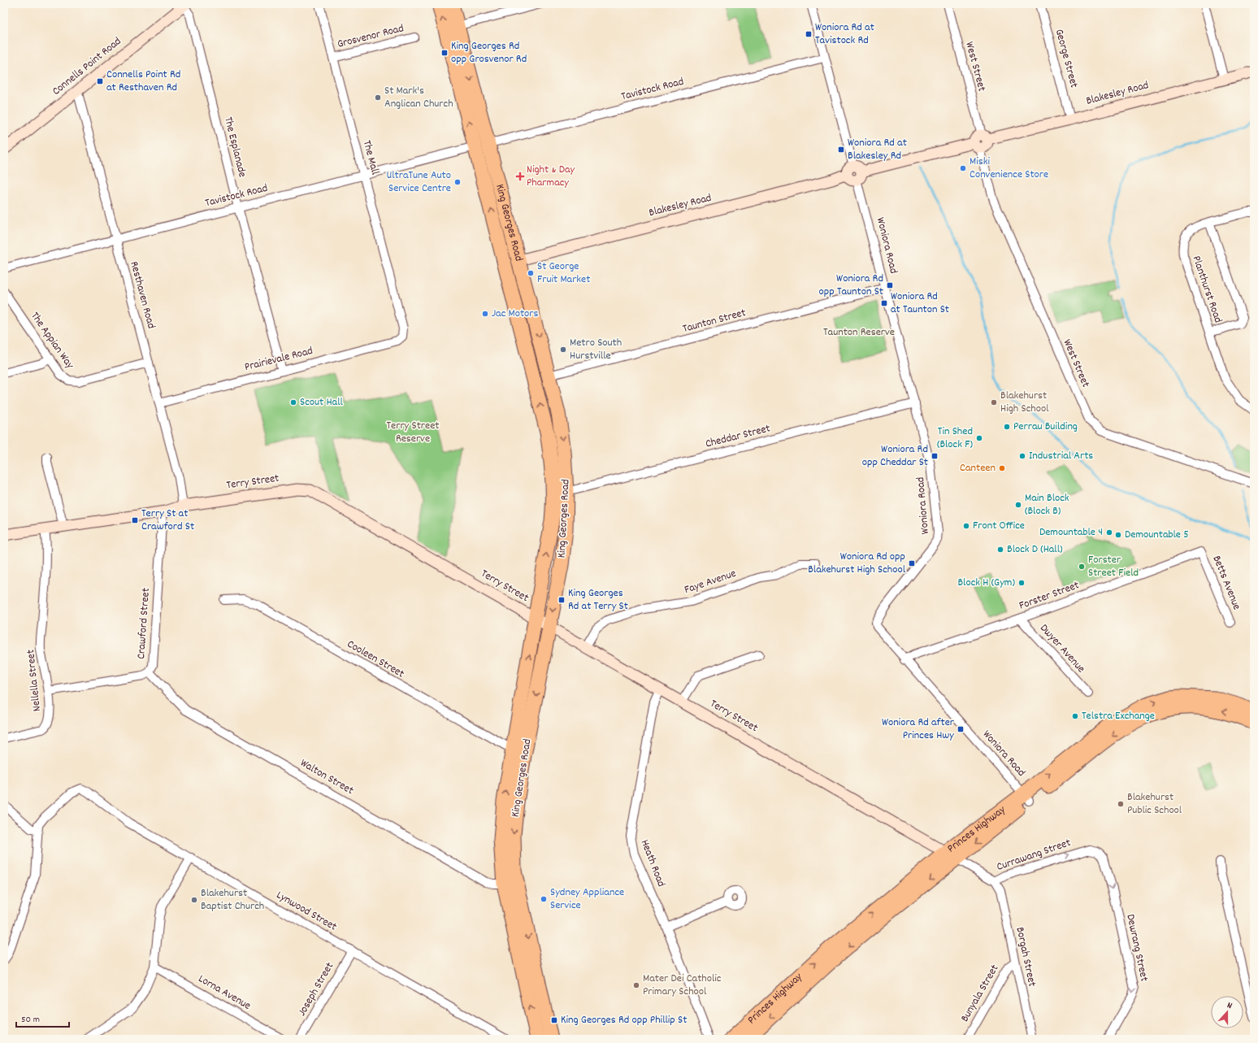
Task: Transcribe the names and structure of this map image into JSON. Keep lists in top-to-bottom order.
{
  "streets": {
    "highway": ["King Georges Road", "Princes Highway"],
    "street": [
      "Grosvenor Road",
      "George Street",
      "Connells Point Road",
      "West Street",
      "Tavistock Road",
      "Blakesley Road",
      "The Esplanade",
      "The Mall",
      "Woniora Road",
      "Planthurst Road",
      "Resthaven Road",
      "Taunton Street",
      "The Appian Way",
      "Prairievale Road",
      "Cheddar Street",
      "Terry Street",
      "Faye Avenue",
      "Betts Avenue",
      "Forster Street",
      "Crawford Street",
      "Dwyer Avenue",
      "Cooleen Street",
      "Nellella Street",
      "Walton Street",
      "Currawang Street",
      "Heath Road",
      "Lynwood Street",
      "Dewrang Street",
      "Borgah Street",
      "Joseph Street",
      "Lorna Avenue",
      "Bunyala Street"
    ]
  },
  "crossings": [
    ["Grosvenor Road", "The Mall"],
    ["George Street", "Blakesley Road"],
    ["Connells Point Road", "The Esplanade"],
    ["Connells Point Road", "Resthaven Road"],
    ["West Street", "Blakesley Road"],
    ["Tavistock Road", "The Esplanade"],
    ["Tavistock Road", "The Mall"],
    ["Tavistock Road", "King Georges Road"],
    ["Tavistock Road", "Woniora Road"],
    ["Tavistock Road", "Resthaven Road"],
    ["Blakesley Road", "King Georges Road"],
    ["Blakesley Road", "Woniora Road"],
    ["The Esplanade", "Prairievale Road"],
    ["The Mall", "Prairievale Road"],
    ["King Georges Road", "Taunton Street"],
    ["King Georges Road", "Cheddar Street"],
    ["King Georges Road", "Terry Street"],
    ["King Georges Road", "Cooleen Street"],
    ["King Georges Road", "Walton Street"],
    ["Woniora Road", "Taunton Street"],
    ["Woniora Road", "Cheddar Street"],
    ["Woniora Road", "Forster Street"],
    ["Woniora Road", "Princes Highway"],
    ["Resthaven Road", "The Appian Way"],
    ["Resthaven Road", "Prairievale Road"],
    ["Resthaven Road", "Terry Street"],
    ["Terry Street", "Faye Avenue"],
    ["Terry Street", "Crawford Street"],
    ["Terry Street", "Nellella Street"],
    ["Terry Street", "Princes Highway"],
    ["Terry Street", "Currawang Street"],
    ["Terry Street", "Heath Road"],
    ["Betts Avenue", "Forster Street"],
    ["Forster Street", "Dwyer Avenue"],
    ["Crawford Street", "Nellella Street"],
    ["Crawford Street", "Walton Street"],
    ["Princes Highway", "Currawang Street"],
    ["Currawang Street", "Dewrang Street"],
    ["Currawang Street", "Borgah Street"],
    ["Lynwood Street", "Joseph Street"],
    ["Borgah Street", "Bunyala Street"]
  ],
  "one_way": ["Currawang Street", "Dewrang Street"],
  "parks": ["Taunton Reserve", "Terry Street Reserve"],
  "places": {
    "transit": [
      "Woniora Rd at Tavistock Rd",
      "King Georges Rd opp Grosvenor Rd",
      "Connells Point Rd at Resthaven Rd",
      "Woniora Rd at Blakesley Rd",
      "Woniora Rd opp Taunton St",
      "Woniora Rd at Taunton St",
      "Woniora Rd opp Cheddar St",
      "Terry St at Crawford St",
      "Woniora Rd opp Blakehurst High School",
      "King Georges Rd at Terry St",
      "Woniora Rd after Princes Hwy",
      "King Georges Rd opp Phillip St"
    ],
    "other": [
      "St Mark's Anglican Church",
      "Miski Convenience Store",
      "UltraTune Auto Service Centre",
      "St George Fruit Market",
      "Jac Motors",
      "Metro South Hurstville",
      "Scout Hall",
      "Blakehurst High School",
      "Perrau Building",
      "Tin Shed (Block F)",
      "Industrial Arts",
      "Canteen",
      "Main Block (Block B)",
      "Front Office",
      "Demountable 4",
      "Demountable 5",
      "Block D (Hall)",
      "Forster Street Field",
      "Block H (Gym)",
      "Telstra Exchange",
      "Blakehurst Public School",
      "Sydney Appliance Service",
      "Blakehurst Baptist Church",
      "Mater Dei Catholic Primary School"
    ],
    "health": ["Night & Day Pharmacy"]
  },
  "scale_bar": "50 m",
  "north": "top"
}
